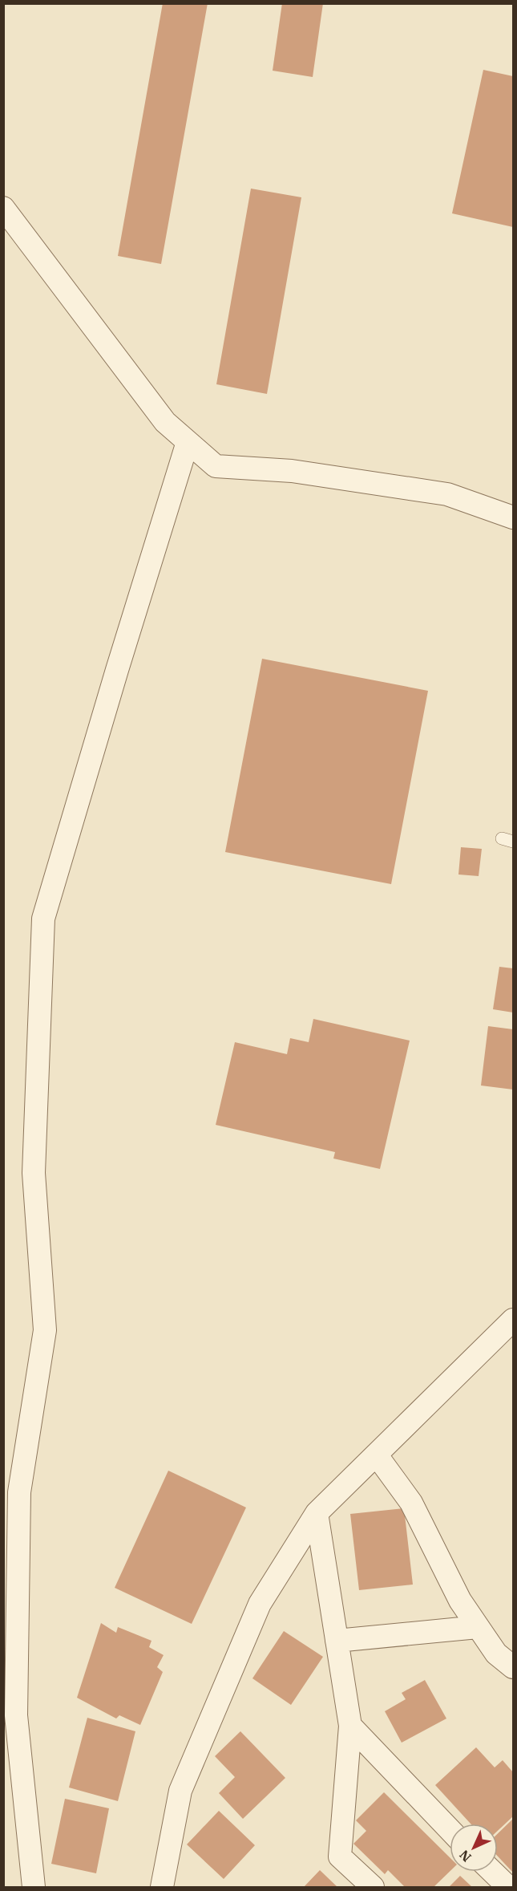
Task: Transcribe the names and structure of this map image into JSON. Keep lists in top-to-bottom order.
{
  "north": "bottom left"
}
